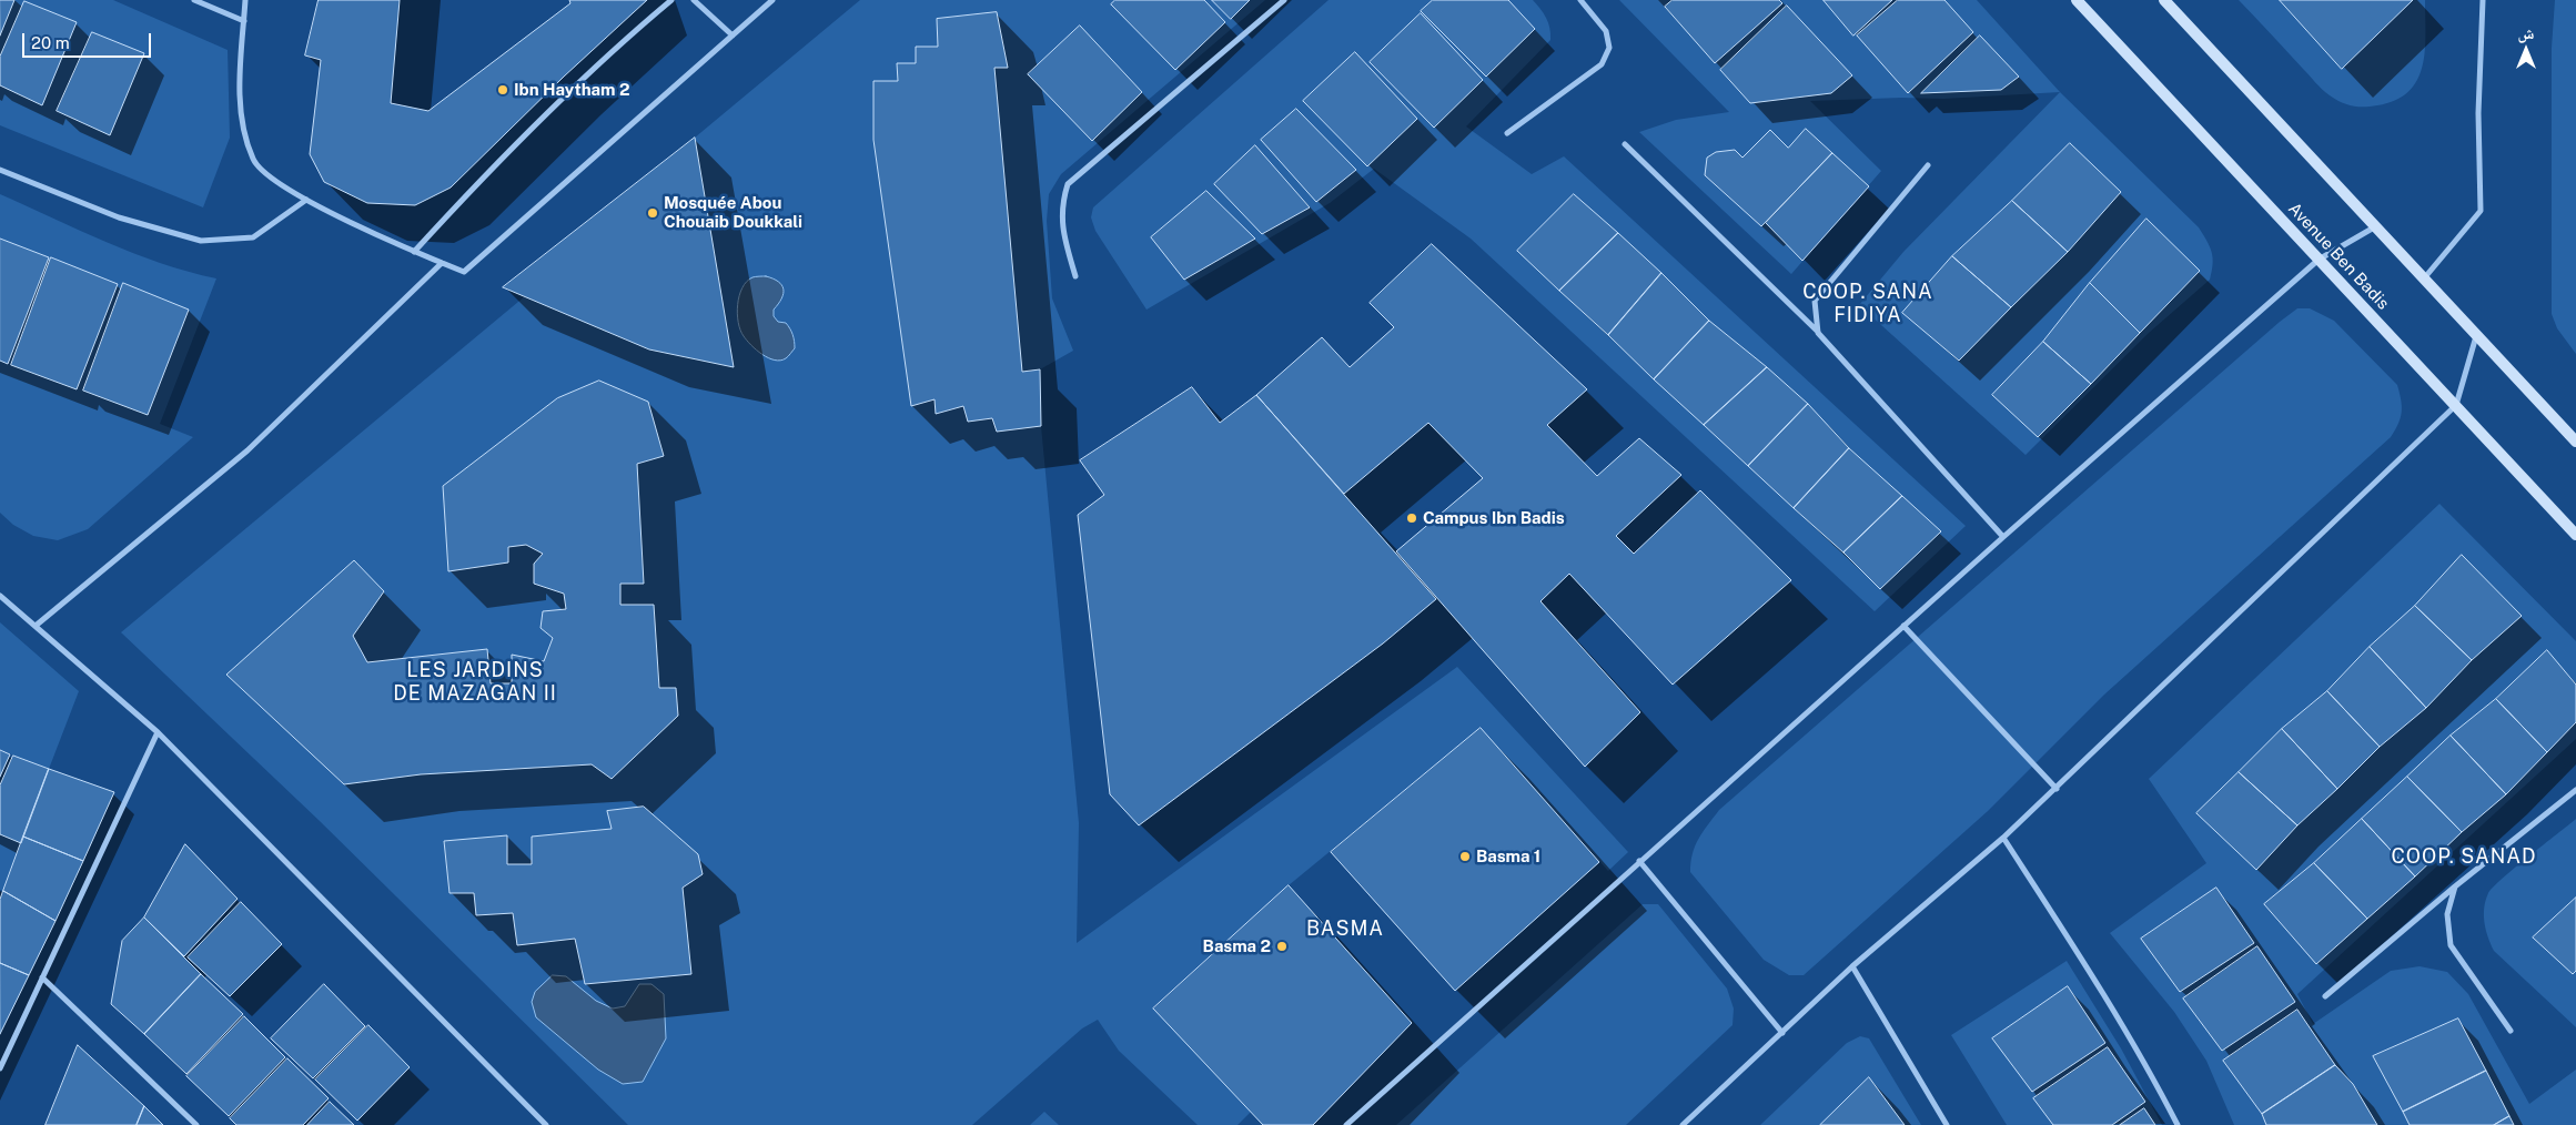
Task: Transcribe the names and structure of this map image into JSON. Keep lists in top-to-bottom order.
{
  "streets": {
    "main road": ["Avenue Ben Badis"]
  },
  "districts": [
    "COOP. SANA FIDIYA",
    "LES JARDINS DE MAZAGAN II",
    "COOP. SANAD",
    "BASMA"
  ],
  "places": [
    "Ibn Haytham 2",
    "Mosquée Abou Chouaib Doukkali",
    "Campus Ibn Badis",
    "Basma 1",
    "Basma 2"
  ],
  "scale_bar": "20 m",
  "north": "top"
}
